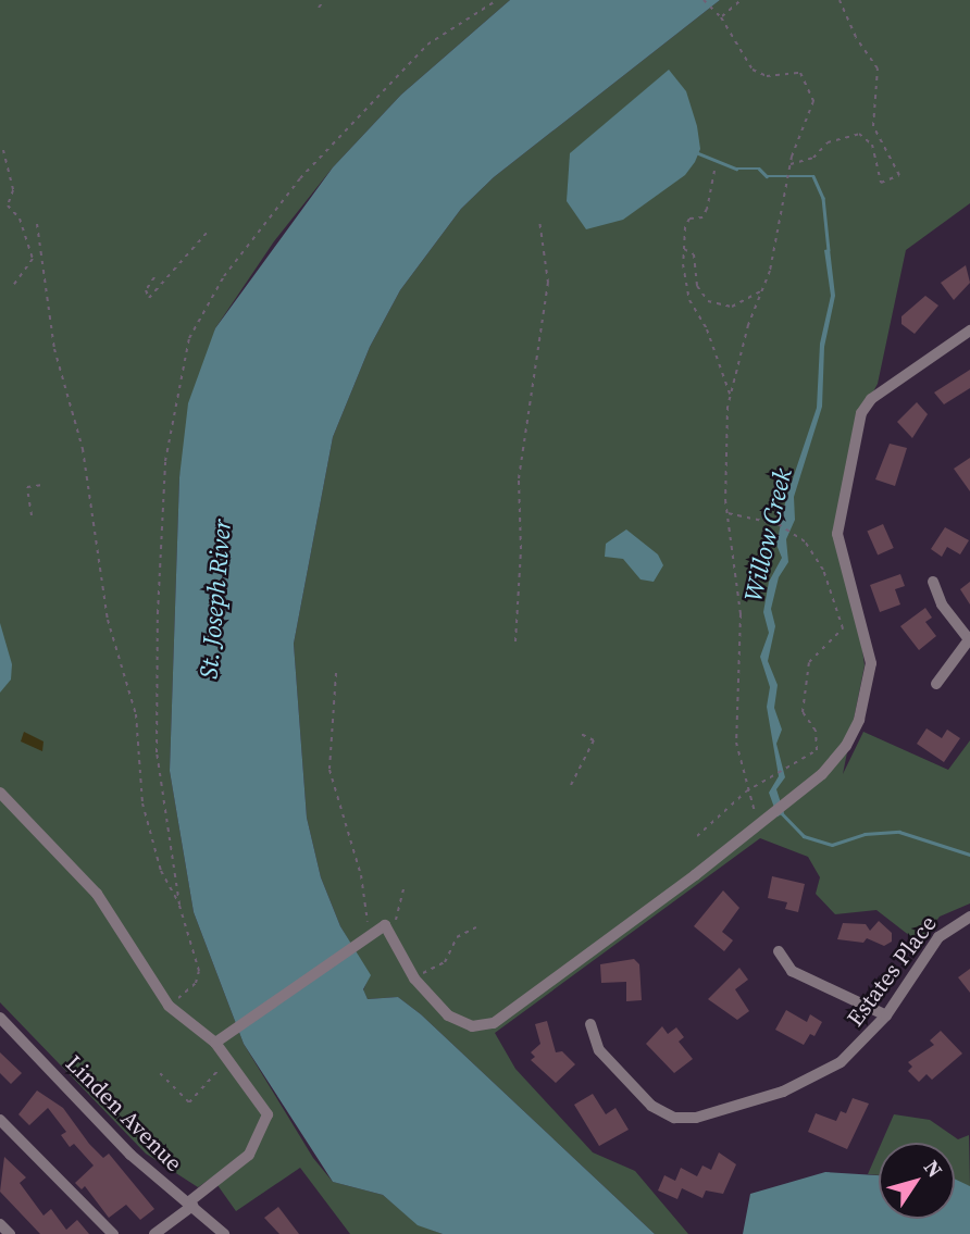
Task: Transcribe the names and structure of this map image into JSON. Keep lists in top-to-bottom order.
{
  "streets": {
    "street": ["Estates Place", "Linden Avenue"]
  },
  "water": ["Willow Creek", "St. Joseph River"],
  "north": "top right"
}
